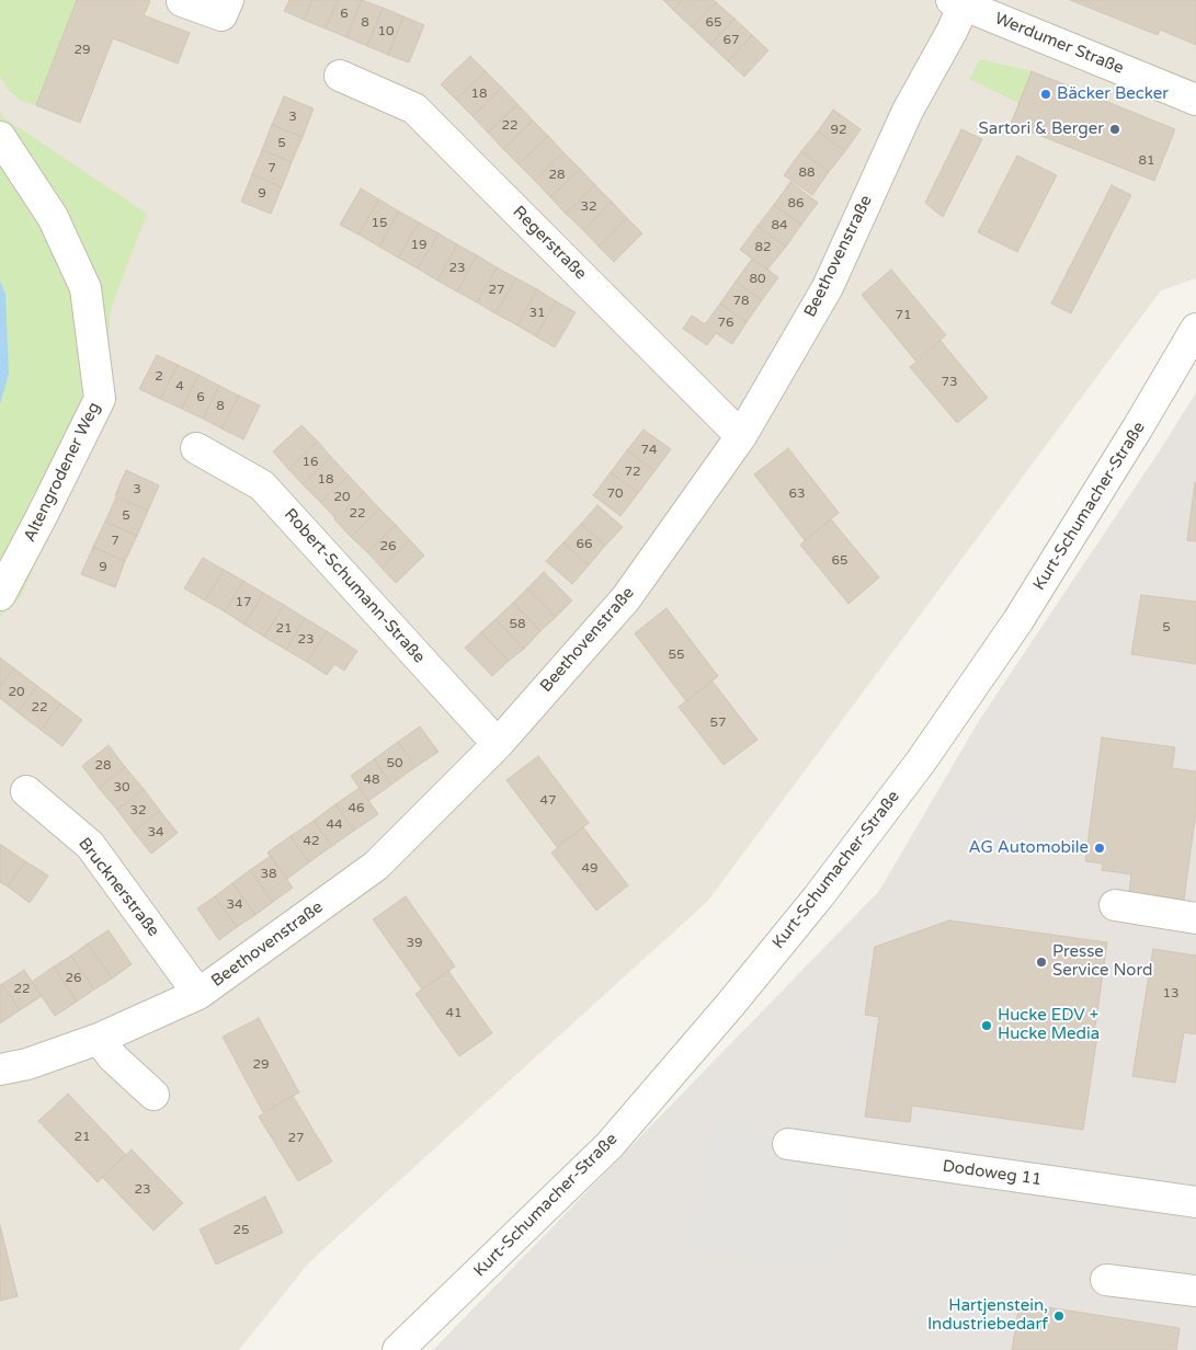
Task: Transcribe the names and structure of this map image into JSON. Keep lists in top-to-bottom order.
{
  "streets": {
    "street": [
      "Werdumer Straße",
      "Regerstraße",
      "Beethovenstraße",
      "Altengrodener Weg",
      "Kurt-Schumacher-Straße",
      "Robert-Schumann-Straße",
      "Brucknerstraße",
      "Dodoweg 11"
    ]
  },
  "crossings": [
    ["Werdumer Straße", "Beethovenstraße"],
    ["Regerstraße", "Beethovenstraße"],
    ["Beethovenstraße", "Robert-Schumann-Straße"],
    ["Beethovenstraße", "Brucknerstraße"]
  ],
  "places": [
    "Bäcker Becker",
    "Sartori & Berger",
    "AG Automobile",
    "Presse Service Nord",
    "Hucke EDV + Hucke Media",
    "Hartjenstein, Industriebedarf"
  ],
  "house_numbers": [
    "6",
    "8",
    "65",
    "10",
    "67",
    "29",
    "18",
    "3",
    "22",
    "92",
    "5",
    "81",
    "7",
    "88",
    "28",
    "9",
    "86",
    "32",
    "15",
    "84",
    "19",
    "82",
    "23",
    "80",
    "27",
    "78",
    "31",
    "71",
    "76",
    "2",
    "73",
    "4",
    "6",
    "8",
    "74",
    "16",
    "72",
    "18",
    "3",
    "70",
    "63",
    "20",
    "22",
    "5",
    "7",
    "66",
    "26",
    "65",
    "9",
    "17",
    "58",
    "5",
    "21",
    "23",
    "55",
    "20",
    "22",
    "57",
    "50",
    "28",
    "48",
    "30",
    "47",
    "46",
    "32",
    "44",
    "34",
    "42",
    "49",
    "38",
    "34",
    "39",
    "26",
    "22",
    "13",
    "41",
    "29",
    "21",
    "27",
    "23",
    "25"
  ]
}
